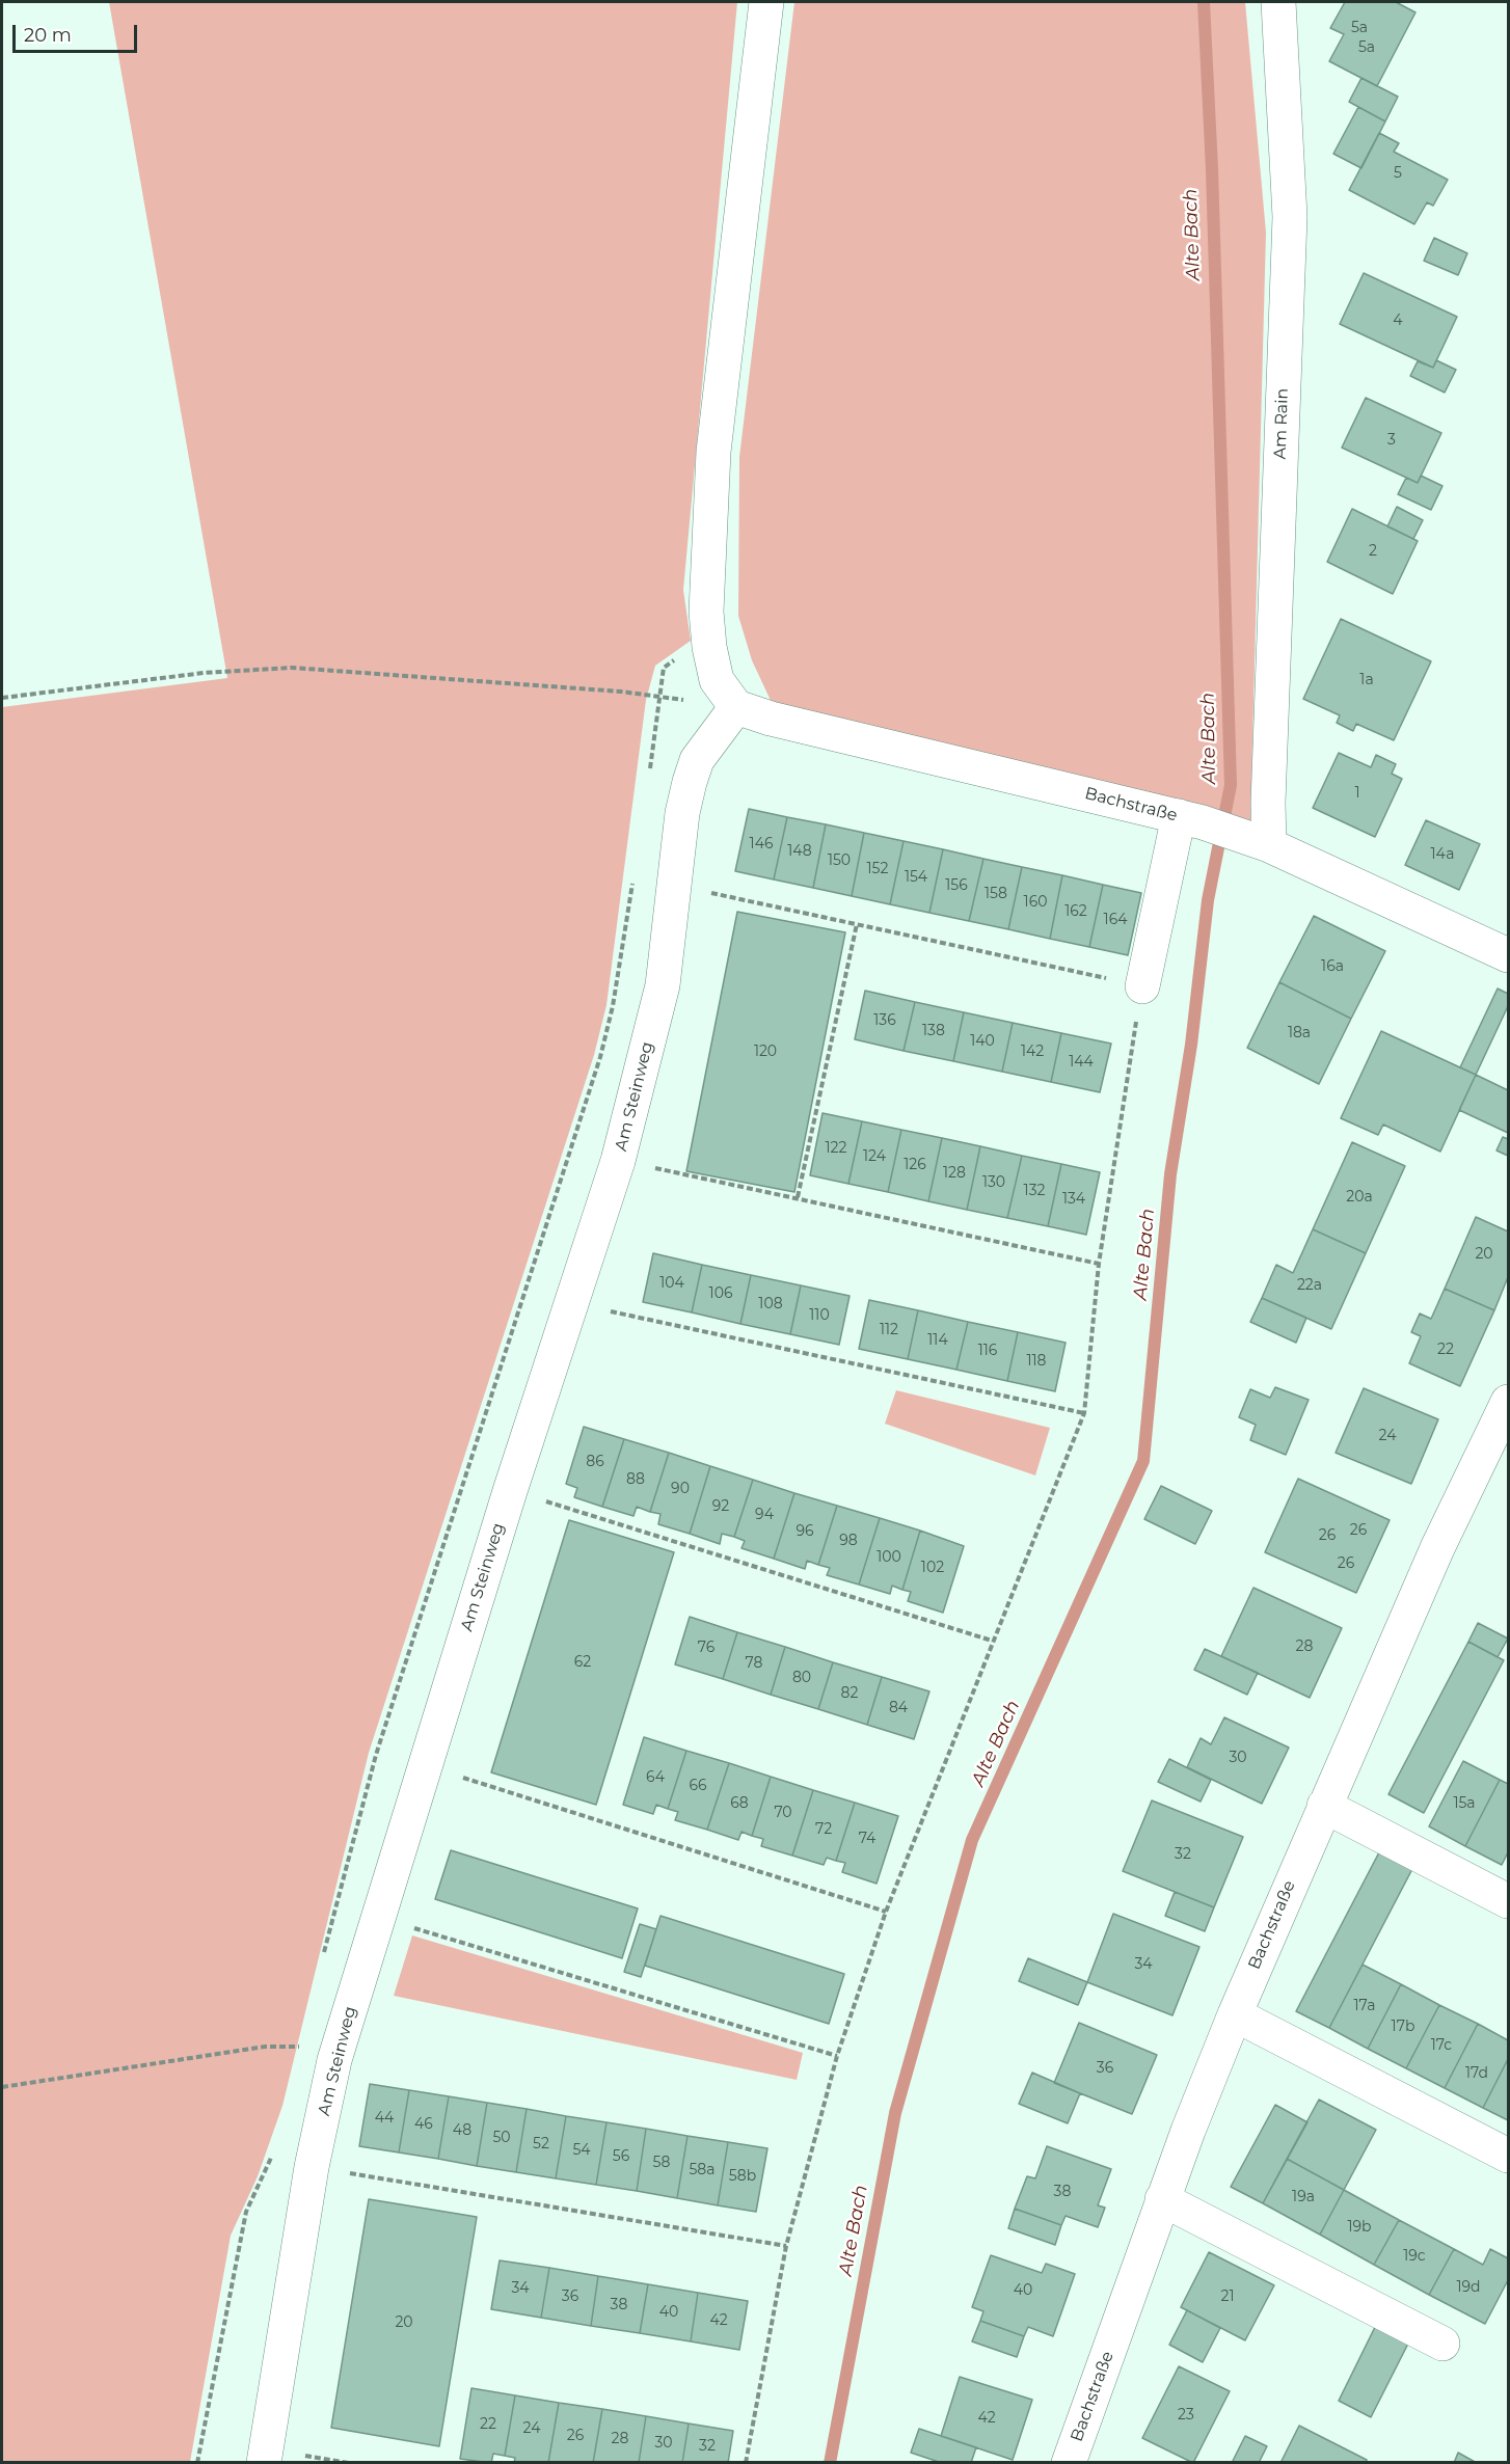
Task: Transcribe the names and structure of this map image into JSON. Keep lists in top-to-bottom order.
{
  "streets": {
    "street": ["Am Rain", "Bachstraße", "Am Steinweg"]
  },
  "crossings": [
    ["Am Rain", "Bachstraße"],
    ["Bachstraße", "Am Steinweg"]
  ],
  "water": ["Alte Bach"],
  "house_numbers": [
    "5a",
    "5a",
    "5",
    "4",
    "3",
    "2",
    "1a",
    "1",
    "146",
    "148",
    "14a",
    "150",
    "152",
    "154",
    "156",
    "158",
    "160",
    "162",
    "164",
    "16a",
    "136",
    "138",
    "18a",
    "140",
    "120",
    "142",
    "144",
    "122",
    "124",
    "126",
    "128",
    "130",
    "132",
    "20a",
    "134",
    "20",
    "104",
    "22a",
    "106",
    "108",
    "110",
    "112",
    "114",
    "22",
    "116",
    "118",
    "24",
    "86",
    "88",
    "90",
    "92",
    "94",
    "26",
    "96",
    "26",
    "98",
    "100",
    "26",
    "102",
    "28",
    "76",
    "62",
    "78",
    "80",
    "82",
    "84",
    "30",
    "64",
    "66",
    "68",
    "15a",
    "70",
    "72",
    "74",
    "32",
    "34",
    "17a",
    "17b",
    "17c",
    "36",
    "17d",
    "44",
    "46",
    "48",
    "50",
    "52",
    "54",
    "56",
    "58",
    "58a",
    "58b",
    "38",
    "19a",
    "19b",
    "19c",
    "19d",
    "34",
    "40",
    "36",
    "21",
    "38",
    "40",
    "42",
    "20",
    "23",
    "42",
    "22",
    "24",
    "26",
    "28",
    "30",
    "32"
  ],
  "scale_bar": "20 m"
}
